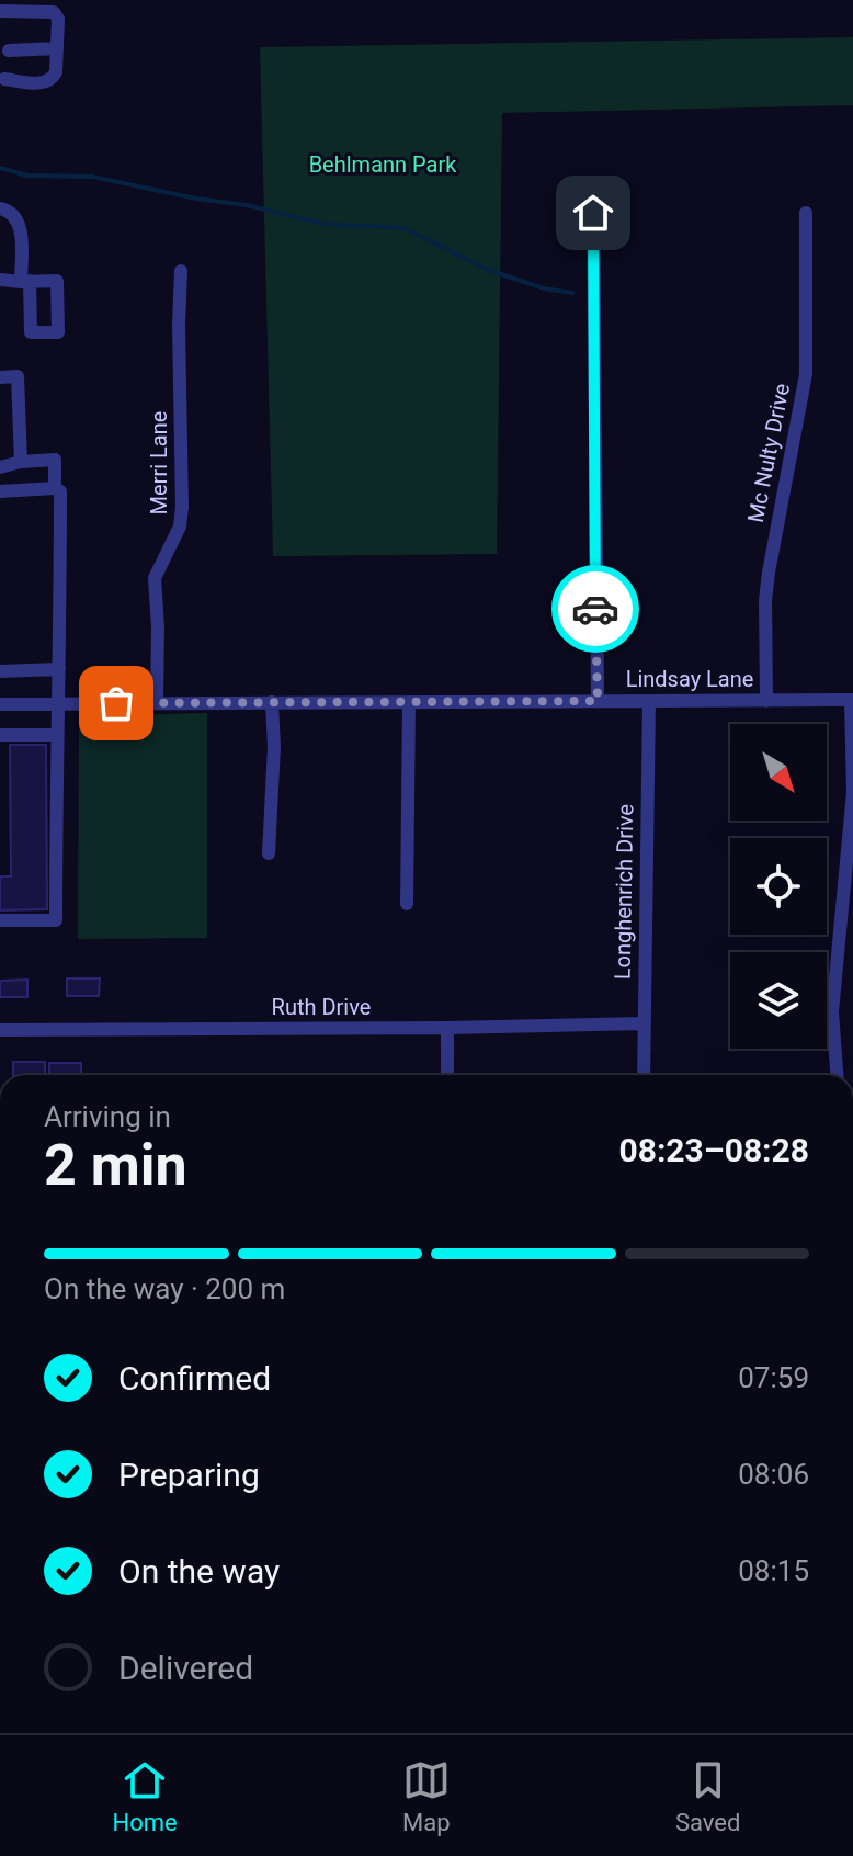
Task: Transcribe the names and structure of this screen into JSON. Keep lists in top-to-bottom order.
{
  "streets": {
    "street": [
      "Mc Nulty Drive",
      "Merri Lane",
      "Lindsay Lane",
      "Longhenrich Drive",
      "Ruth Drive"
    ]
  },
  "crossings": [
    ["Mc Nulty Drive", "Lindsay Lane"],
    ["Merri Lane", "Lindsay Lane"],
    ["Lindsay Lane", "Longhenrich Drive"],
    ["Longhenrich Drive", "Ruth Drive"]
  ],
  "parks": ["Behlmann Park"],
  "north": "bottom right",
  "page": {
    "heading": ["2 min", "Arriving in", "08:23–08:28"],
    "bar": "On the way · 200 m",
    "list": [
      ["Confirmed", "07:59"],
      ["Preparing", "08:06"],
      ["On the way", "08:15"],
      "Delivered"
    ],
    "tabs": ["Home", "Map", "Saved"]
  }
}
